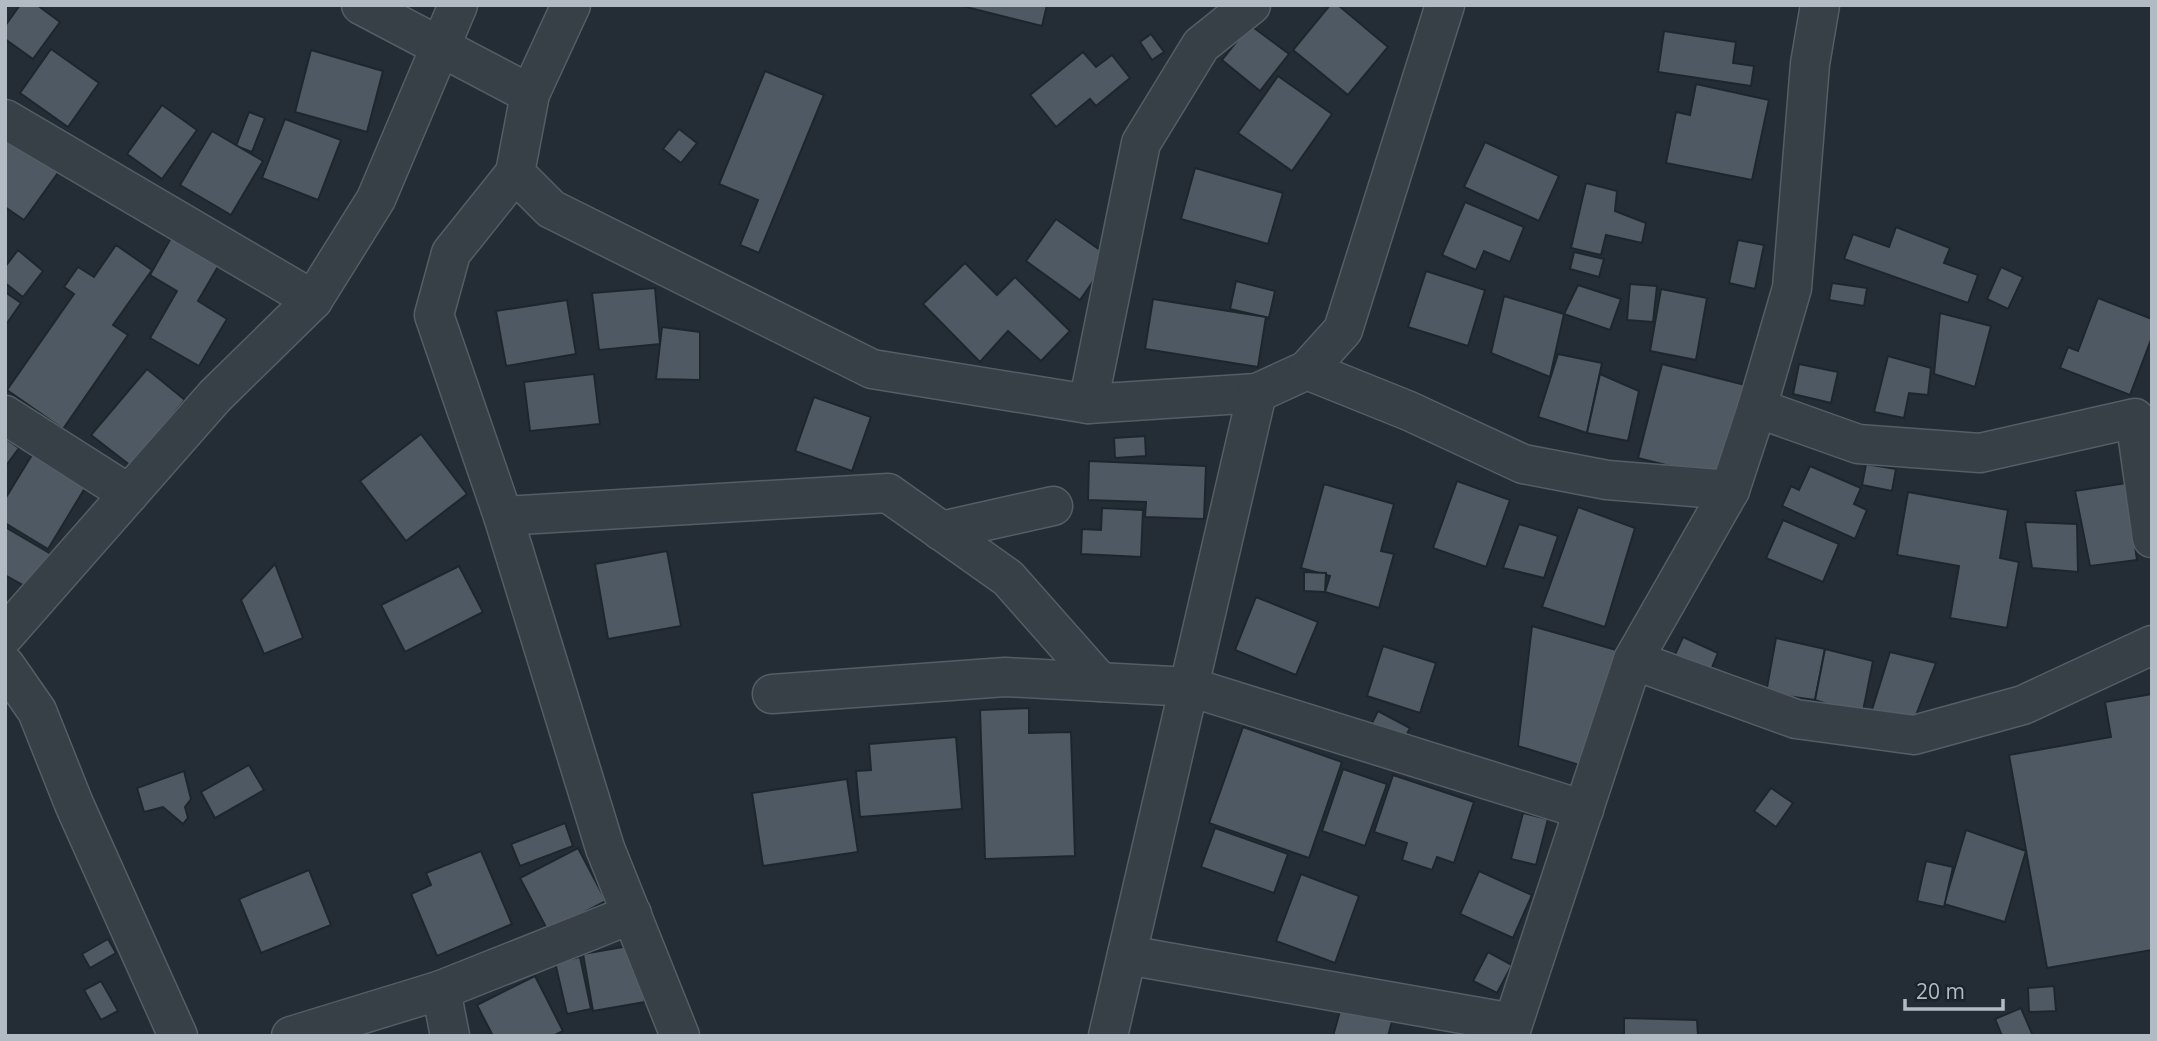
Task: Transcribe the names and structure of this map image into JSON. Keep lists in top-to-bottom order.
{
  "scale_bar": "20 m"
}
